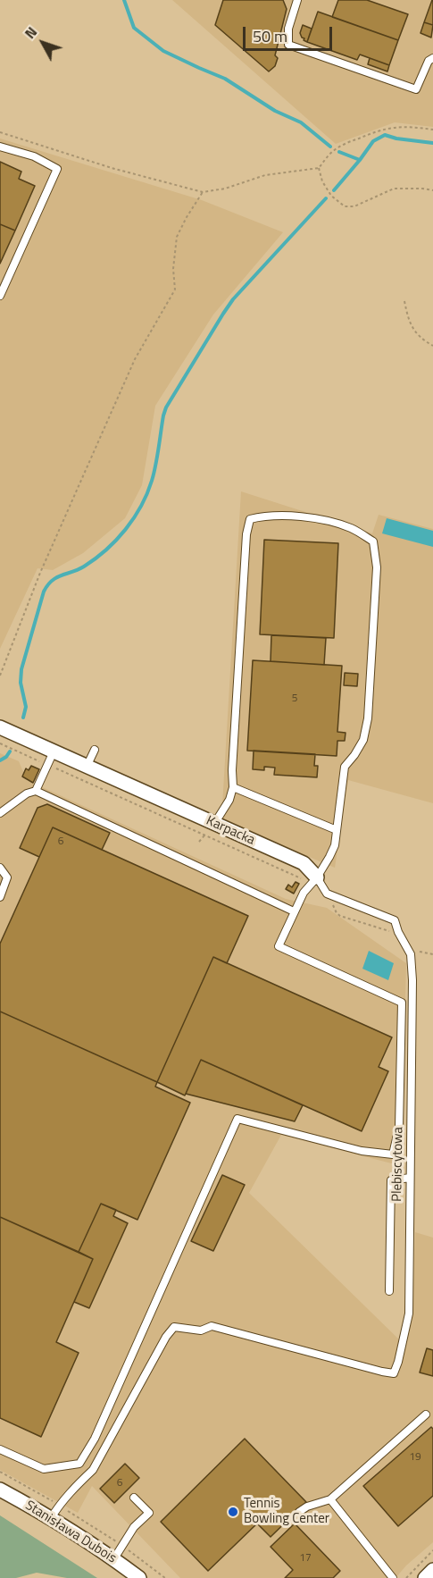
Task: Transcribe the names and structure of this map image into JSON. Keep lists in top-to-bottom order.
{
  "streets": {
    "street": ["Karpacka", "Stanisława Dubois"],
    "lane": ["Plebiscytowa"]
  },
  "crossings": [
    ["Karpacka", "Plebiscytowa"]
  ],
  "places": ["Tennis Bowling Center"],
  "house_numbers": [
    "5",
    "6",
    "19",
    "6",
    "17"
  ],
  "scale_bar": "50 m",
  "north": "top left"
}
